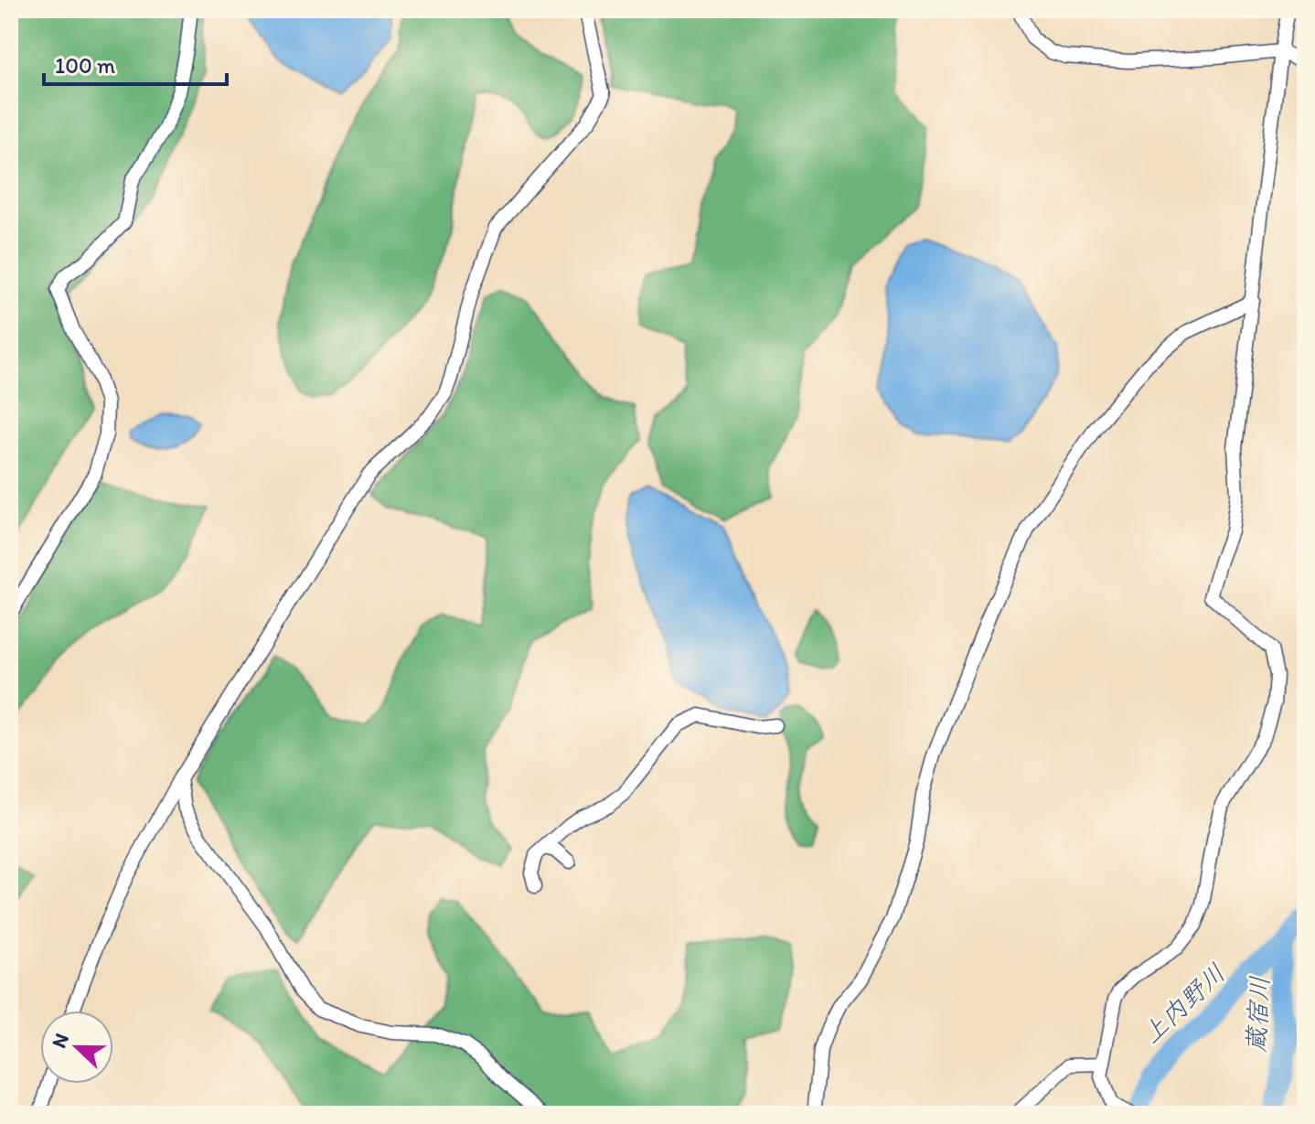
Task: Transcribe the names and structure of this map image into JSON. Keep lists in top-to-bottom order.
{
  "water": ["上内野川", "蔵宿川"],
  "scale_bar": "100 m",
  "north": "left"
}
